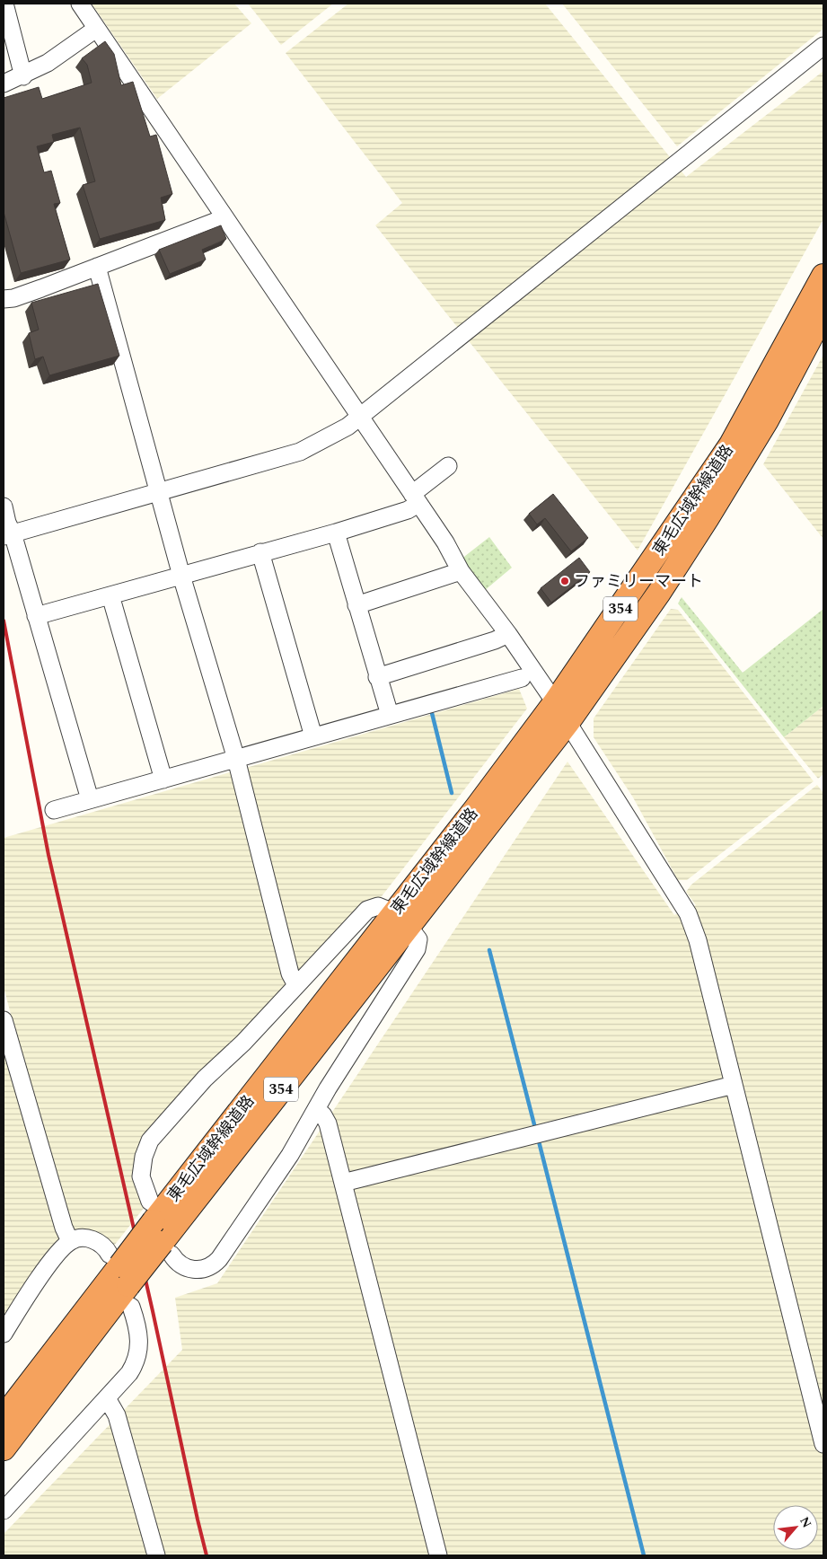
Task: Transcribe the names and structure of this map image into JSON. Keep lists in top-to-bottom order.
{
  "streets": {
    "highway": ["東毛広域幹線道路", "354"]
  },
  "places": ["ファミリーマート"],
  "north": "top right"
}
